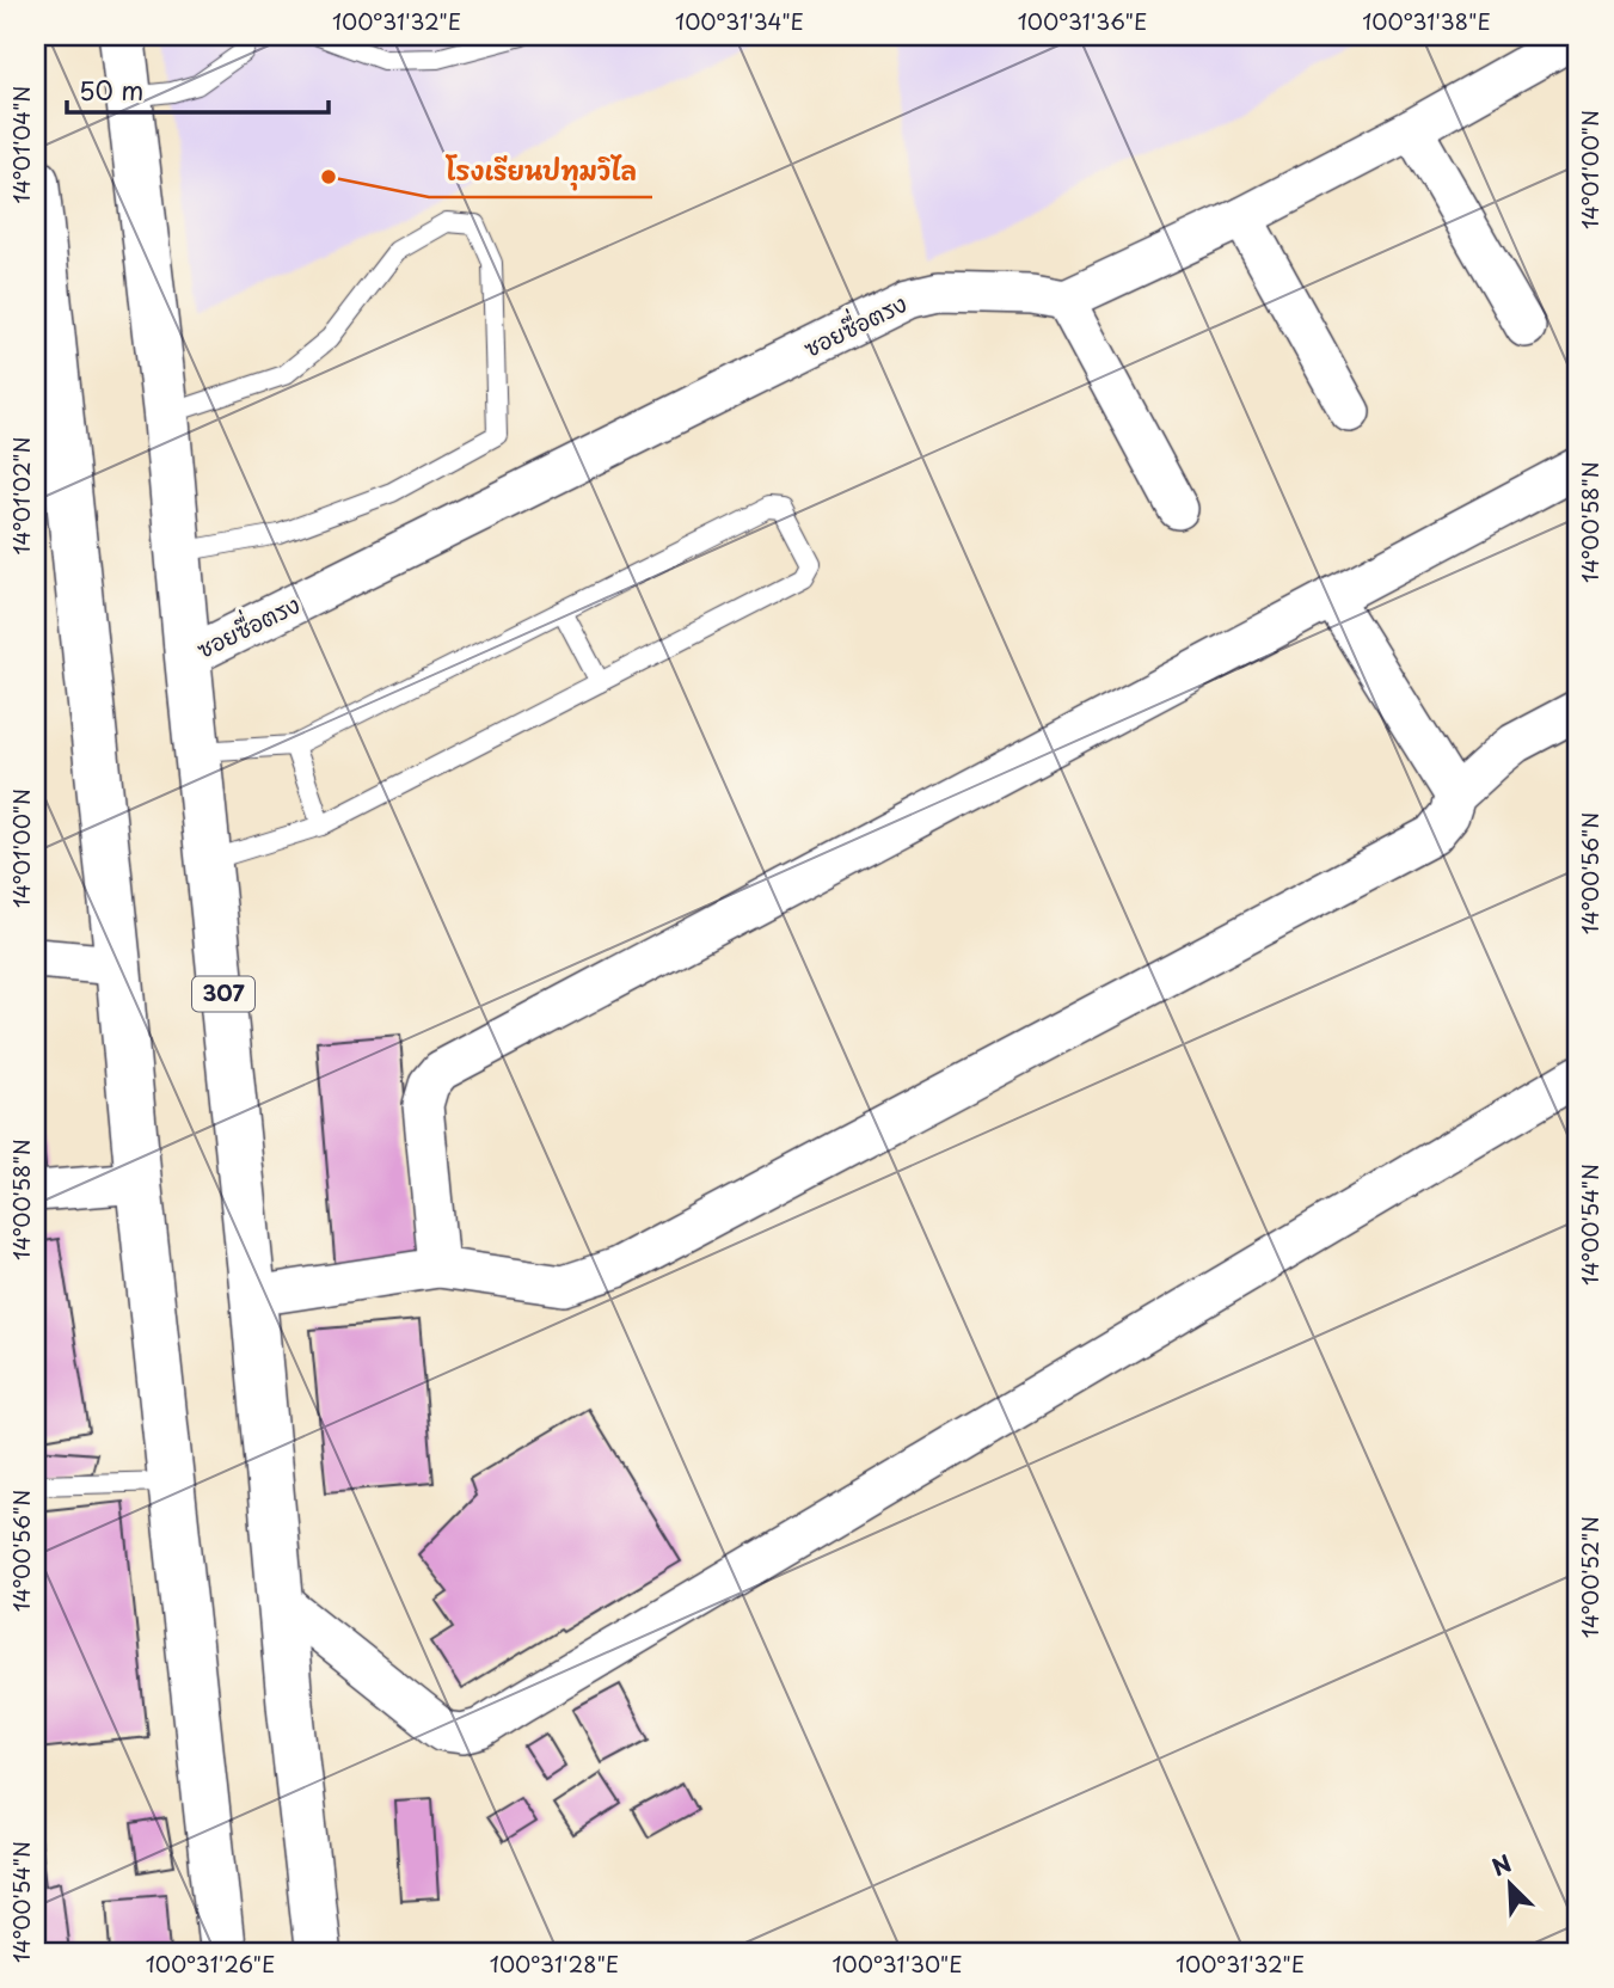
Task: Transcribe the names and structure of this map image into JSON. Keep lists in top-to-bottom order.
{
  "streets": {
    "main road": ["307"],
    "street": ["ซอยซื่อตรง"]
  },
  "crossings": [
    ["ซอยซื่อตรง", "307"]
  ],
  "places": ["โรงเรียนปทุมวิไล"],
  "scale_bar": "50 m",
  "north": "top left",
  "coordinates": [
    "100°31'32\"E",
    "100°31'34\"E",
    "100°31'36\"E",
    "100°31'38\"E",
    "14°01'04\"N",
    "14°01'00\"N",
    "14°01'02\"N",
    "14°00'58\"N",
    "14°00'56\"N",
    "14°00'54\"N",
    "14°00'52\"N",
    "100°31'26\"E",
    "100°31'28\"E",
    "100°31'30\"E"
  ]
}
